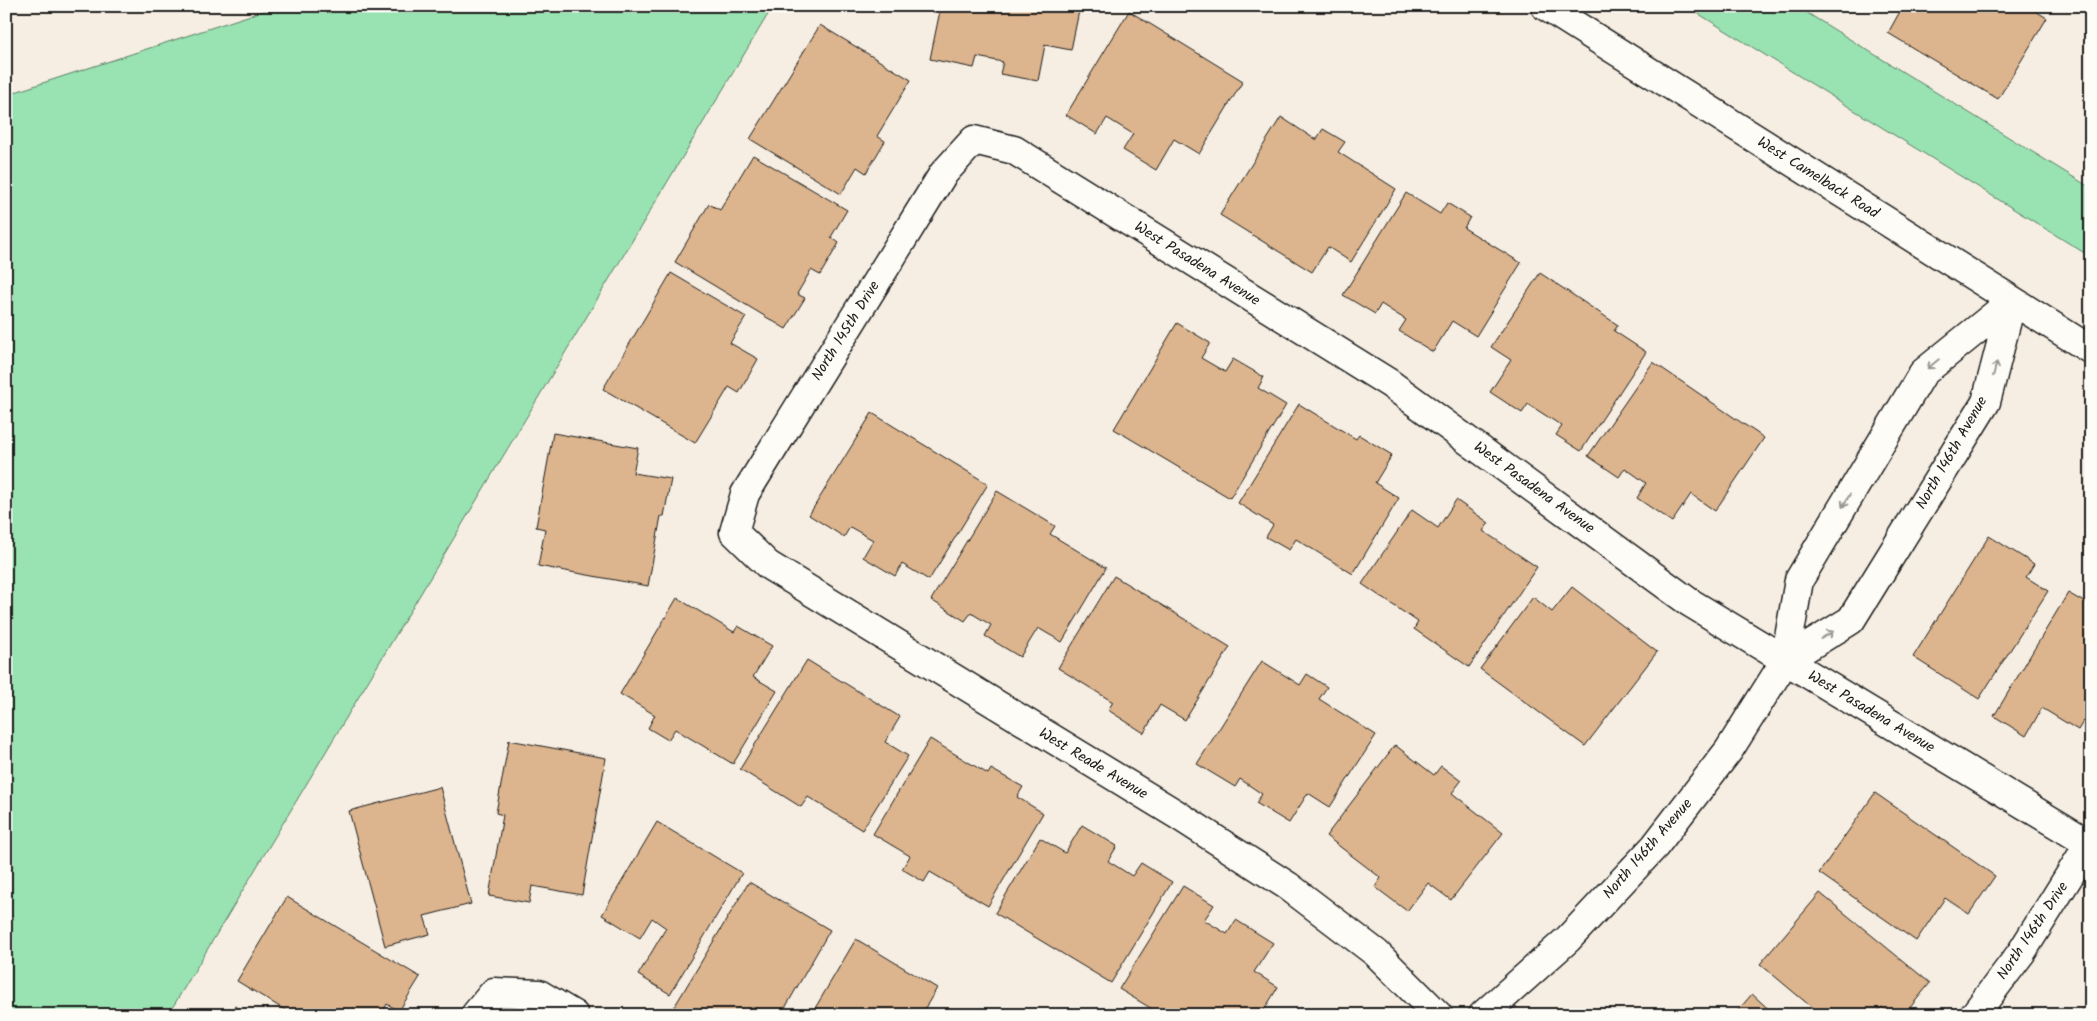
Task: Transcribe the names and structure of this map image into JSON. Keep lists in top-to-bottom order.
{
  "streets": {
    "street": [
      "West Camelback Road",
      "West Pasadena Avenue",
      "North 145th Drive",
      "North 146th Avenue",
      "West Reade Avenue",
      "North 146th Drive"
    ]
  },
  "crossings": [
    ["West Camelback Road", "North 146th Avenue"],
    ["West Pasadena Avenue", "North 145th Drive"],
    ["West Pasadena Avenue", "North 146th Avenue"],
    ["West Pasadena Avenue", "North 146th Drive"],
    ["North 145th Drive", "West Reade Avenue"]
  ]
}
